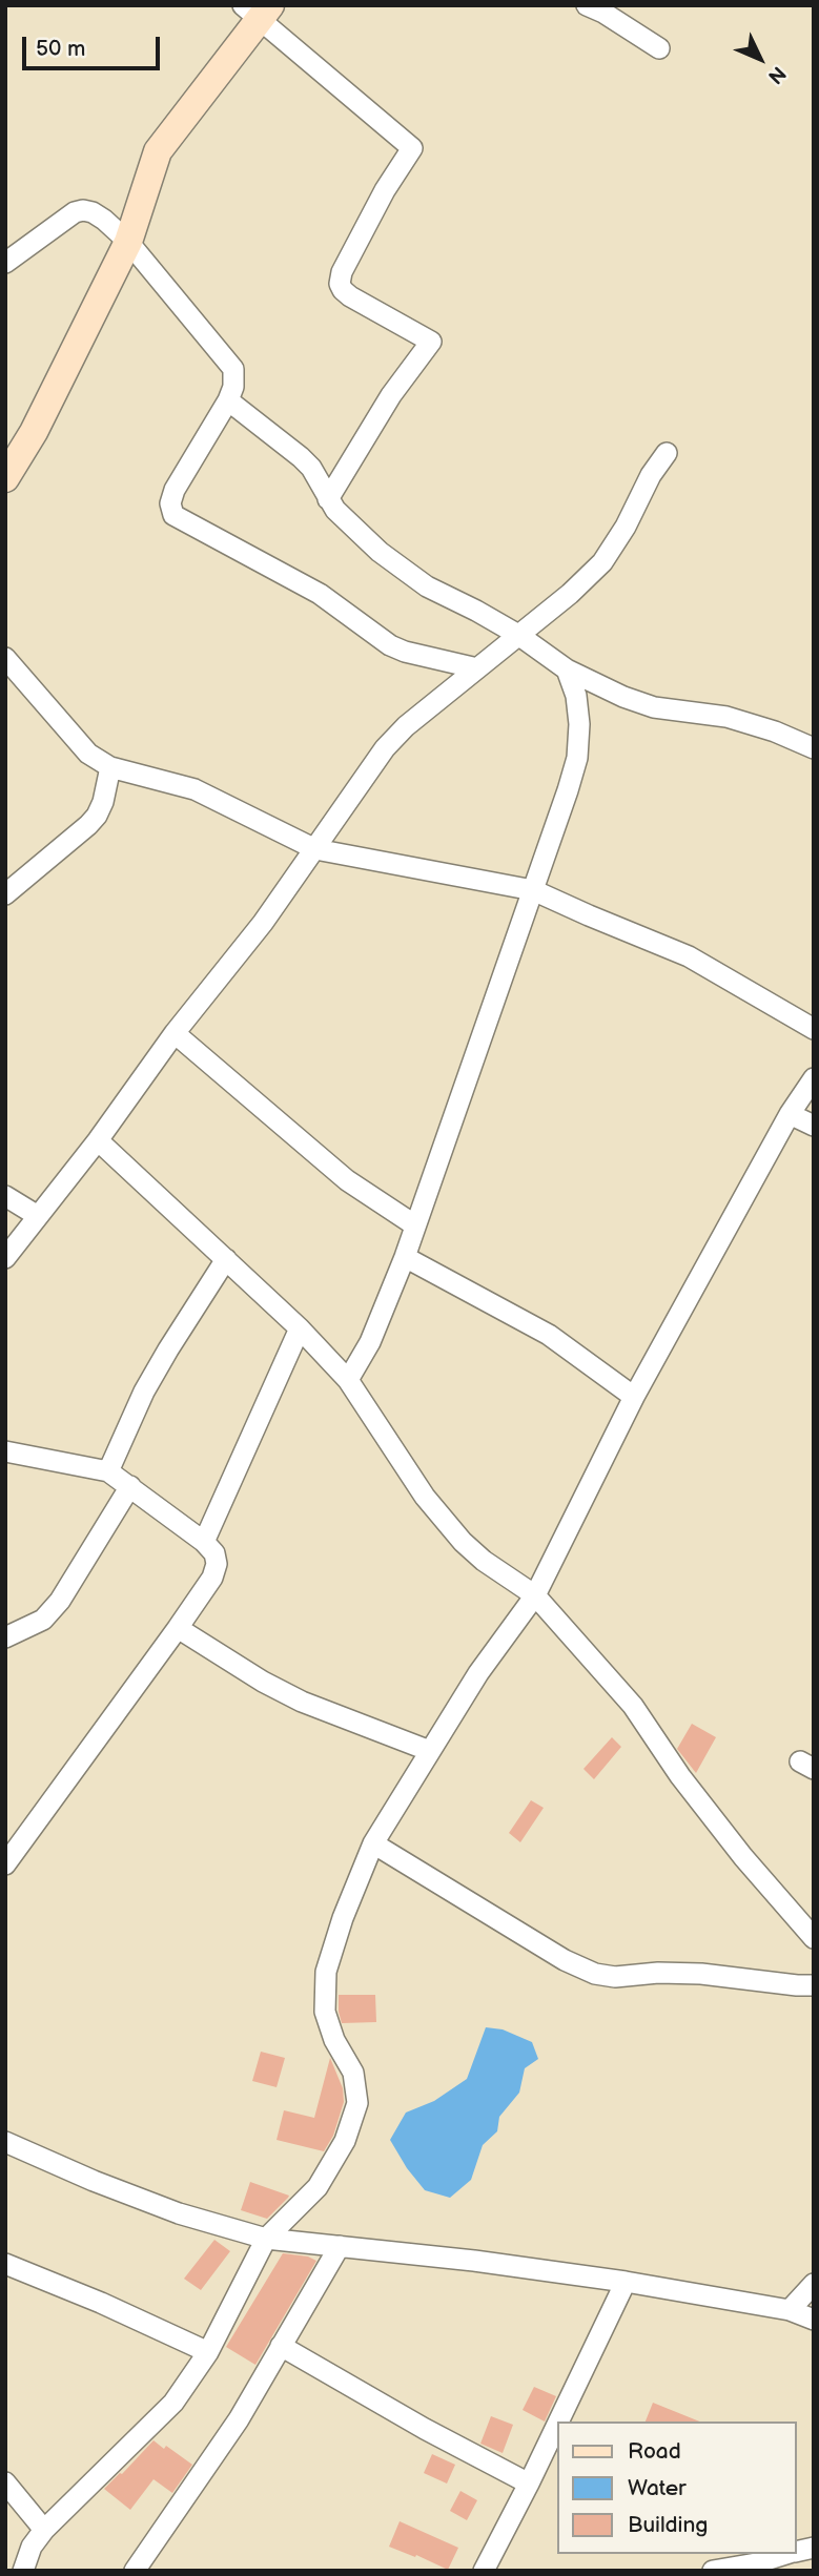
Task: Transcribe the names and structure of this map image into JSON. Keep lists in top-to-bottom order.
{
  "legend": ["Road", "Water", "Building"],
  "scale_bar": "50 m",
  "north": "bottom right"
}
